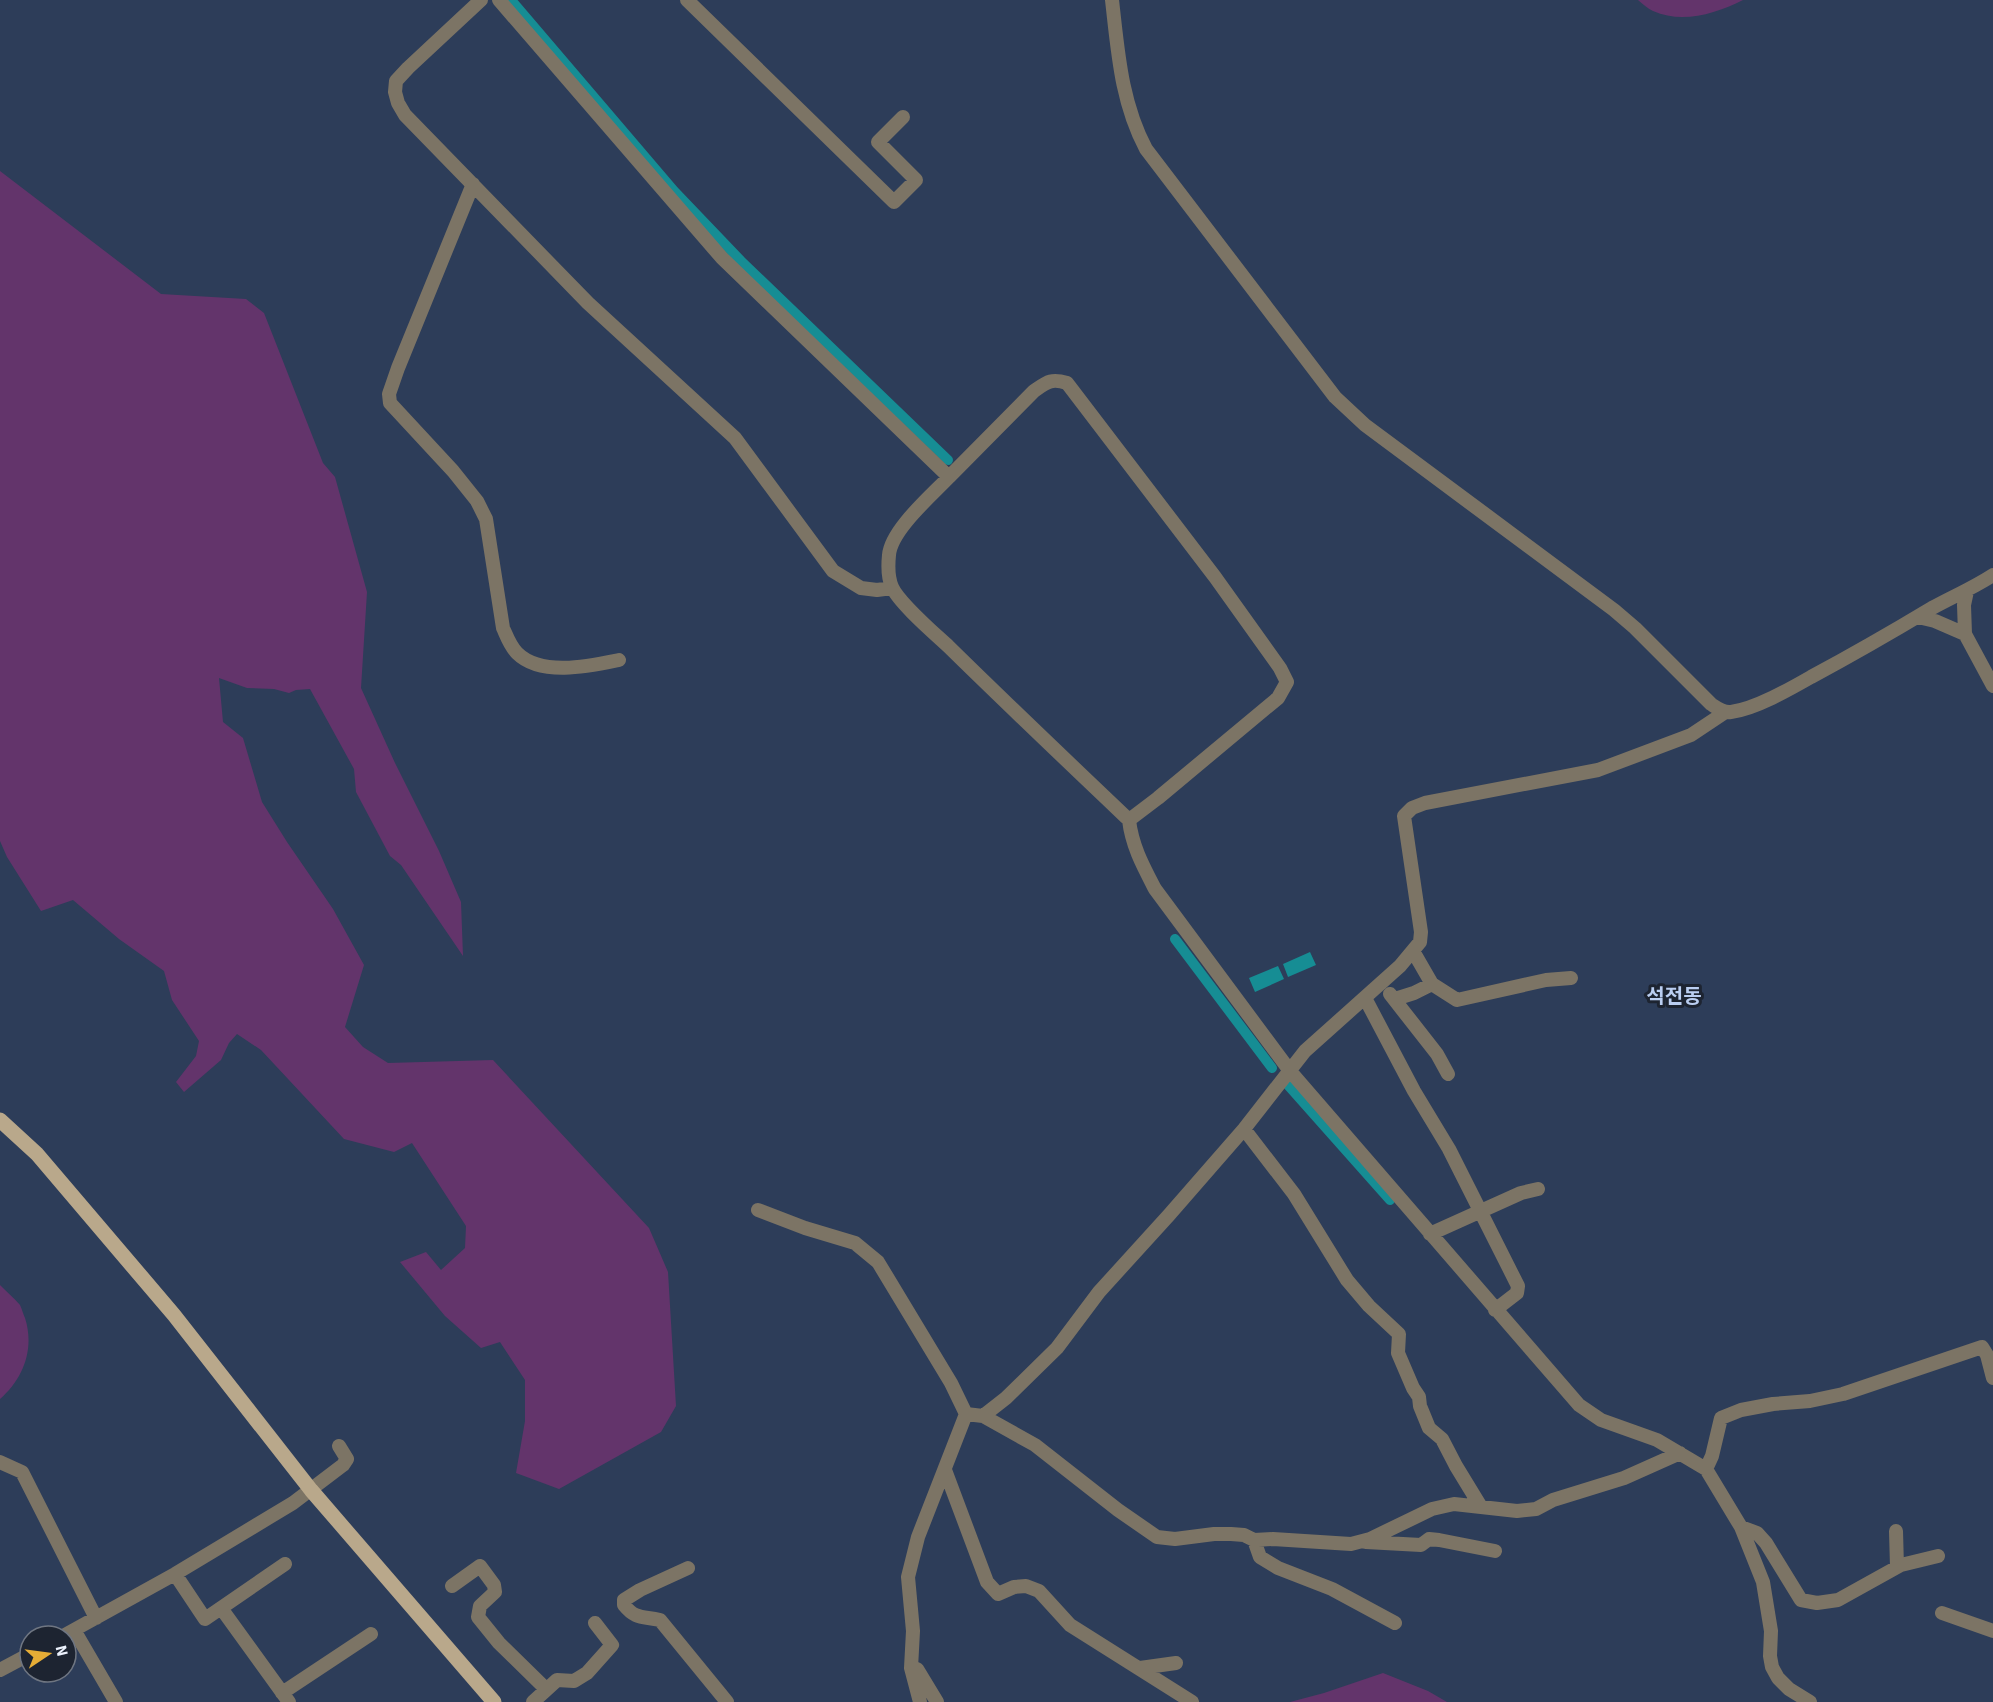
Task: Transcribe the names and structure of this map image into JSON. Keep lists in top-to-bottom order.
{
  "districts": ["석전동"],
  "north": "right"
}
